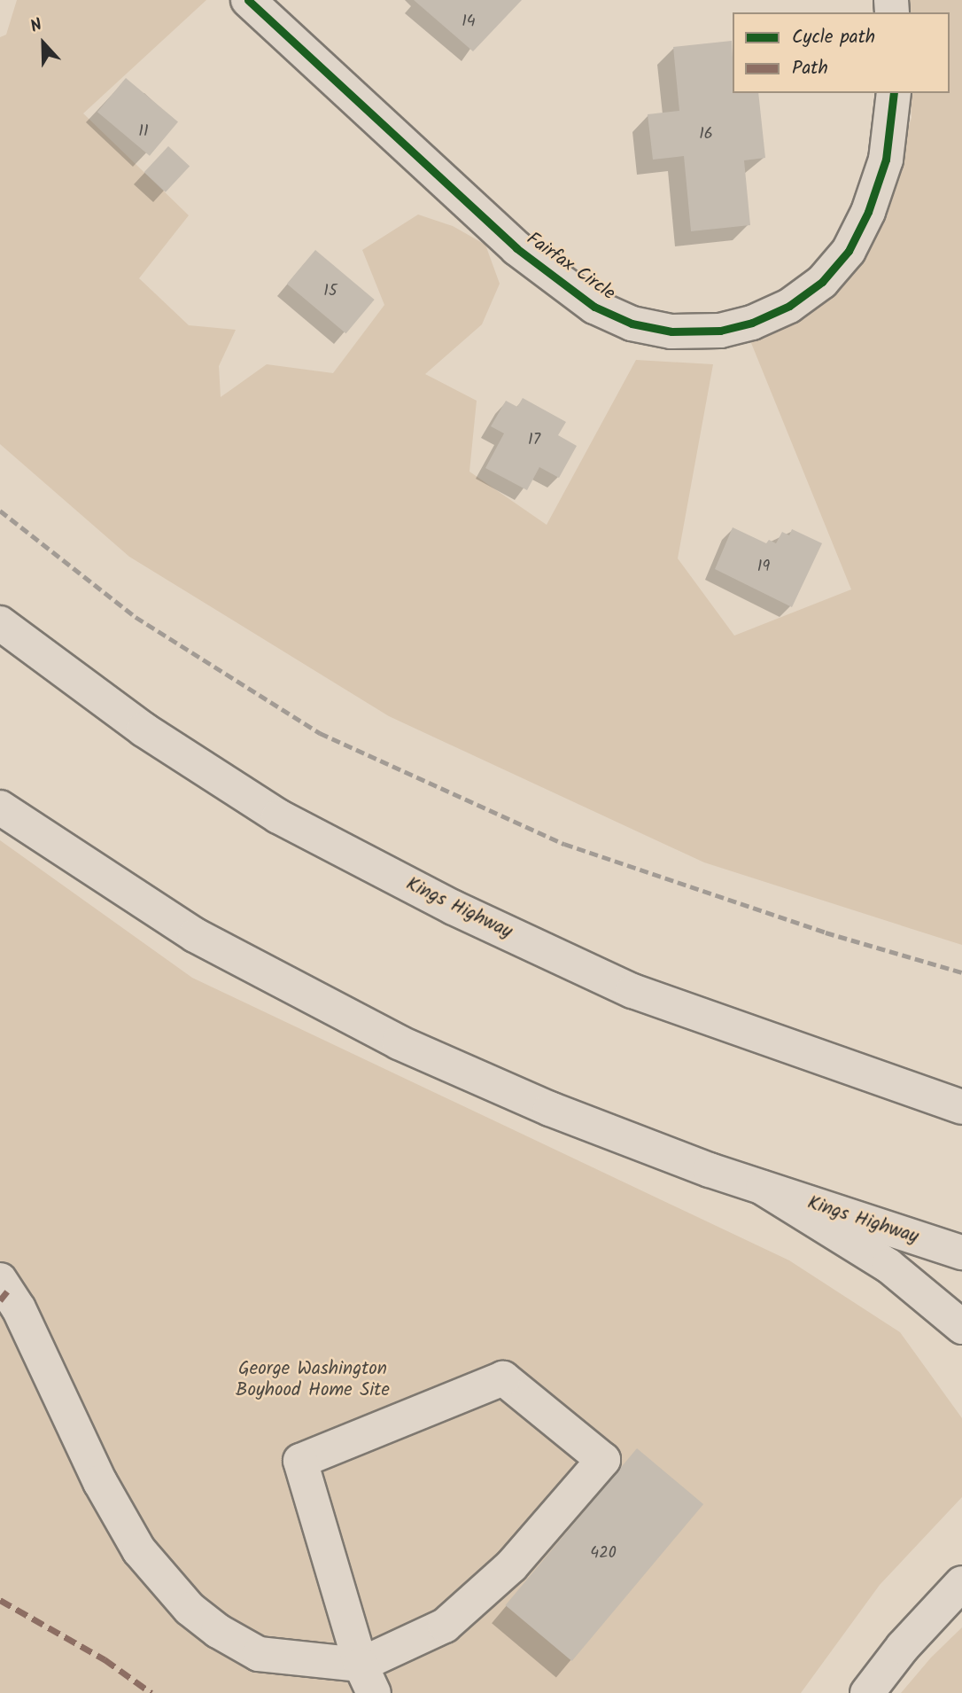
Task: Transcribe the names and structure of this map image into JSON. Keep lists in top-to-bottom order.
{
  "streets": {
    "main road": ["Fairfax Circle", "Kings Highway"]
  },
  "parks": ["George Washington Boyhood Home Site"],
  "house_numbers": [
    "14",
    "11",
    "16",
    "15",
    "17",
    "19",
    "420"
  ],
  "legend": ["Cycle path", "Path"],
  "north": "top"
}
